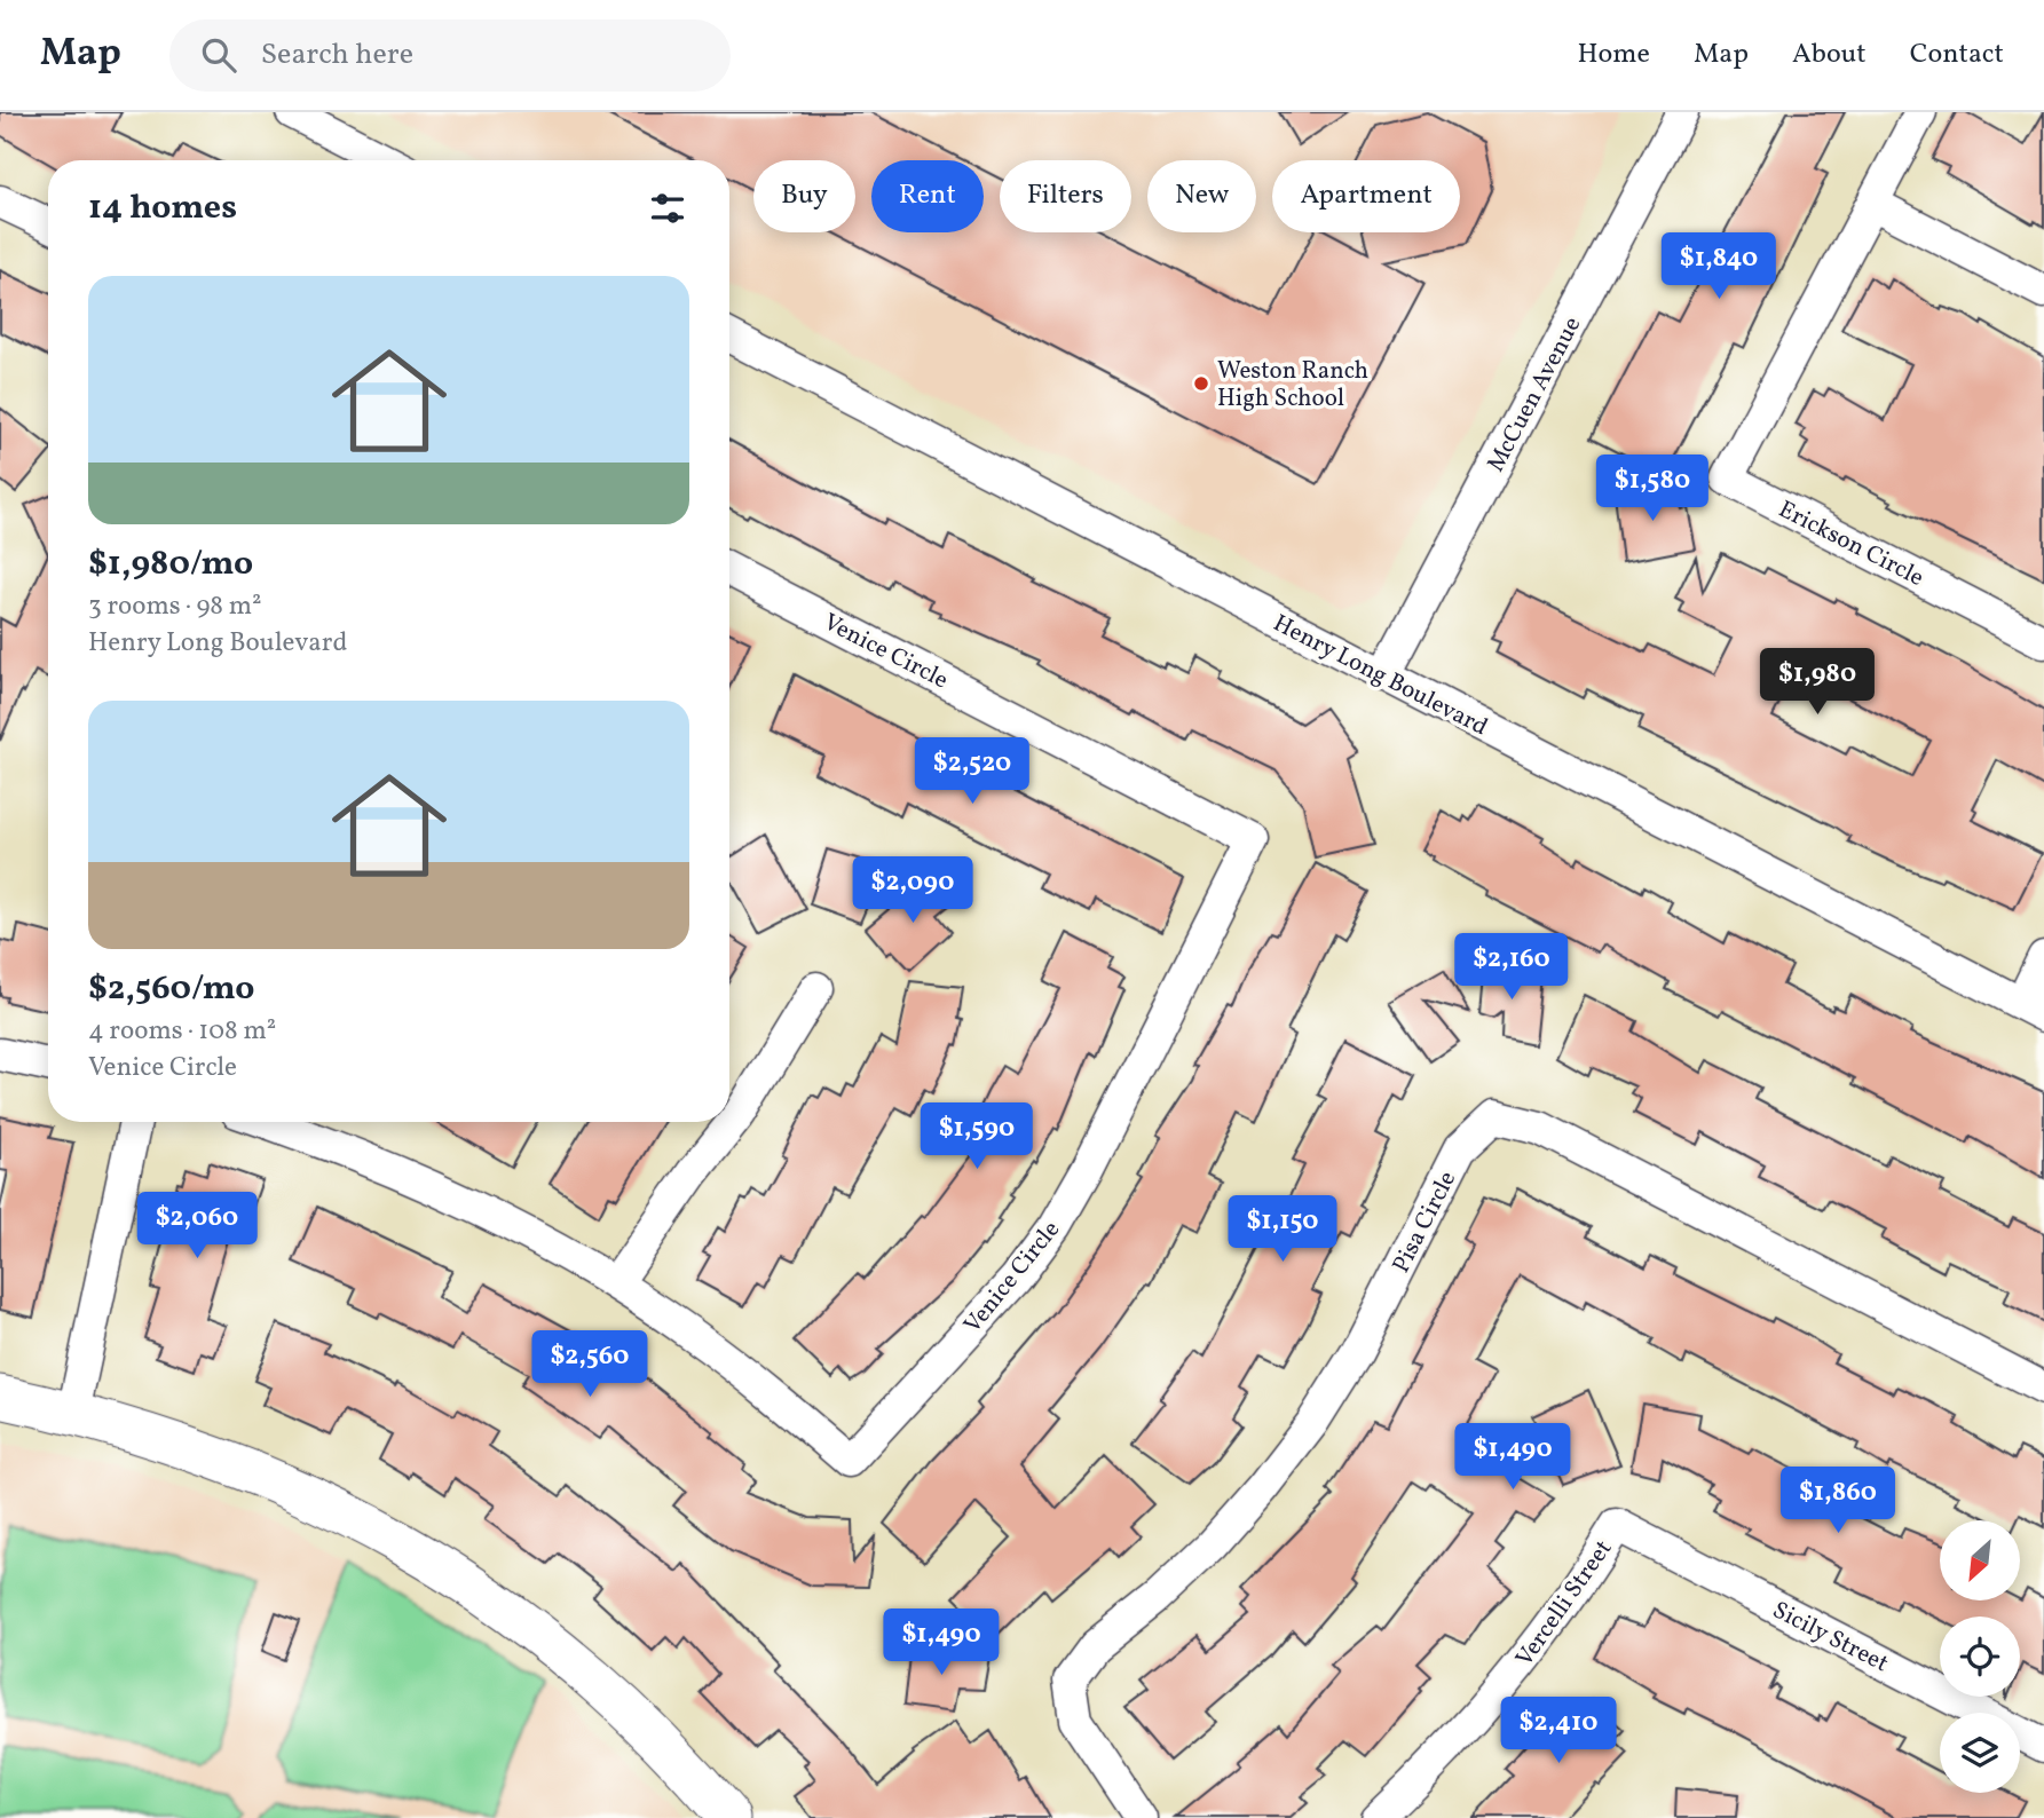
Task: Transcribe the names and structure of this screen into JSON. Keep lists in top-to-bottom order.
{
  "streets": {
    "street": [
      "McCuen Avenue",
      "Erickson Circle",
      "Venice Circle",
      "Henry Long Boulevard",
      "Pisa Circle",
      "Vercelli Street",
      "Sicily Street"
    ]
  },
  "crossings": [
    ["McCuen Avenue", "Henry Long Boulevard"],
    ["Vercelli Street", "Sicily Street"]
  ],
  "places": ["Weston Ranch High School"],
  "north": "bottom left",
  "page": {
    "header": "Map",
    "search": "Search here",
    "nav": [
      "Home",
      "Map",
      "About",
      "Contact"
    ],
    "chip": [
      "Buy",
      "Rent",
      "Filters",
      "New",
      "Apartment"
    ],
    "heading": "14 homes",
    "price": [
      "$1,840",
      "$1,580",
      "$1,980",
      "$2,520",
      "$2,090",
      "$2,160",
      "$1,590",
      "$2,060",
      "$1,150",
      "$2,560",
      "$1,490",
      "$1,860",
      "$1,490",
      "$2,410"
    ],
    "list": [
      {
        "name": "$1,980/mo",
        "note": "3 rooms · 98 m² · Henry Long Boulevard"
      },
      {
        "name": "$2,560/mo",
        "note": "4 rooms · 108 m² · Venice Circle"
      }
    ]
  }
}
